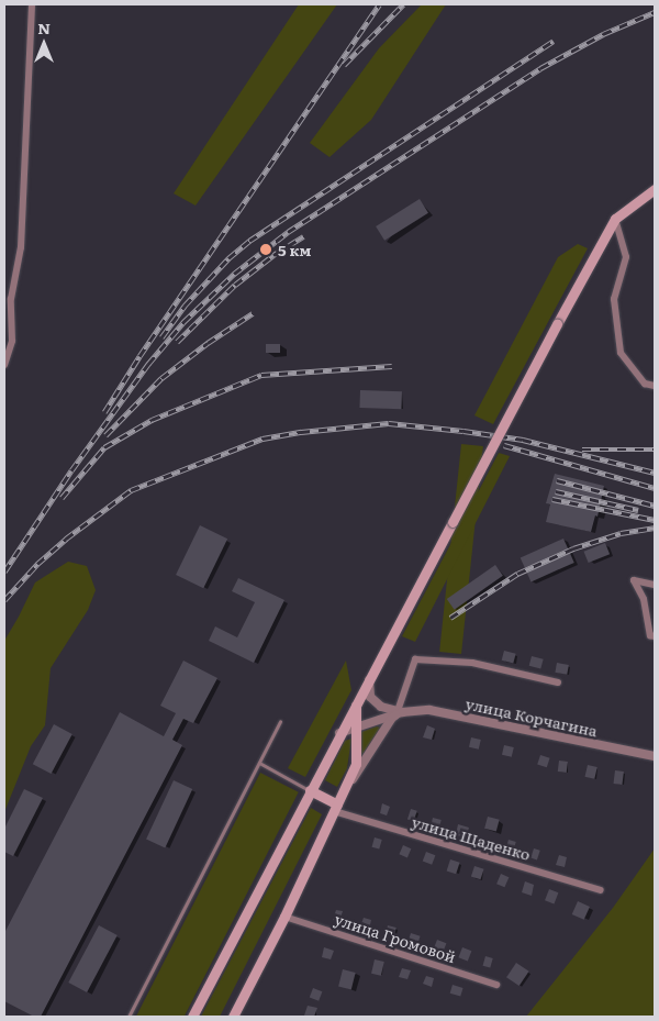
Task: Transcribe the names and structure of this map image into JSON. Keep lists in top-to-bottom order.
{
  "streets": {
    "street": ["улица Корчагина", "улица Щаденко", "улица Громовой"]
  },
  "places": ["5 км"],
  "north": "top"
}
